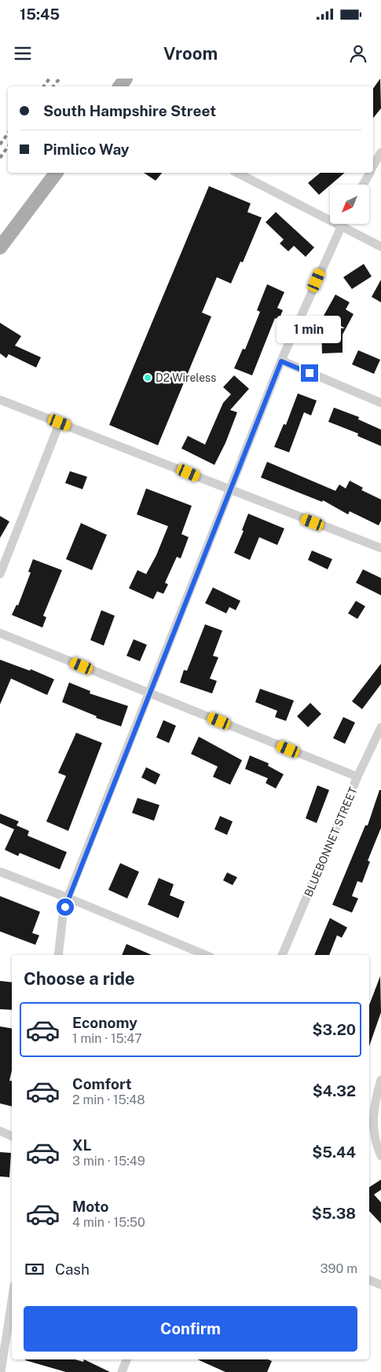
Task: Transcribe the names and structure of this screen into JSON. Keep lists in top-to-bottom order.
{
  "streets": {
    "street": ["BLUEBONNET STREET"]
  },
  "places": ["D2 Wireless"],
  "north": "bottom left",
  "page": {
    "status": "15:45",
    "header": "Vroom",
    "banner": ["South Hampshire Street", "Pimlico Way"],
    "bubble": "1 min",
    "heading": "Choose a ride",
    "list": [
      {
        "name": "Economy",
        "note": "1 min · 15:47",
        "value": "$3.20"
      },
      {
        "name": "Comfort",
        "note": "2 min · 15:48",
        "value": "$4.32"
      },
      {
        "name": "XL",
        "note": "3 min · 15:49",
        "value": "$5.44"
      },
      {
        "name": "Moto",
        "note": "4 min · 15:50",
        "value": "$5.38"
      }
    ],
    "pay": ["Cash", "390 m"],
    "buttons": "Confirm"
  }
}
